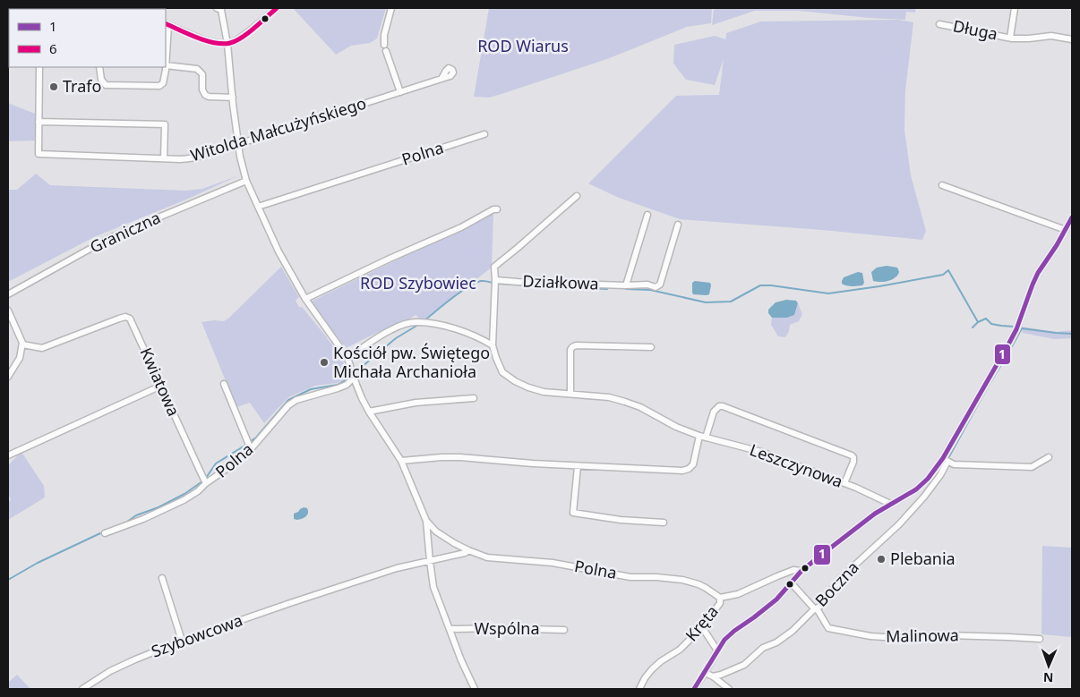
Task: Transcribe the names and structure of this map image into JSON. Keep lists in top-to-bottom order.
{
  "streets": {
    "street": [
      "Długa",
      "Witolda Małcużyńskiego",
      "Polna",
      "Graniczna",
      "Działkowa",
      "Kwiatowa",
      "Leszczynowa",
      "Boczna",
      "Kręta",
      "Wspólna",
      "Szybowcowa",
      "Malinowa"
    ]
  },
  "crossings": [
    ["Witolda Małcużyńskiego", "Polna"],
    ["Polna", "Graniczna"],
    ["Polna", "Kwiatowa"],
    ["Polna", "Kręta"],
    ["Działkowa", "Leszczynowa"],
    ["Boczna", "Malinowa"]
  ],
  "parks": ["ROD Wiarus", "ROD Szybowiec"],
  "places": ["Trafo", "Kościół pw. Świętego Michała Archanioła", "Plebania"],
  "lines": ["transit line 6", "transit line 1"],
  "legend": ["1", "6"],
  "north": "bottom"
}
